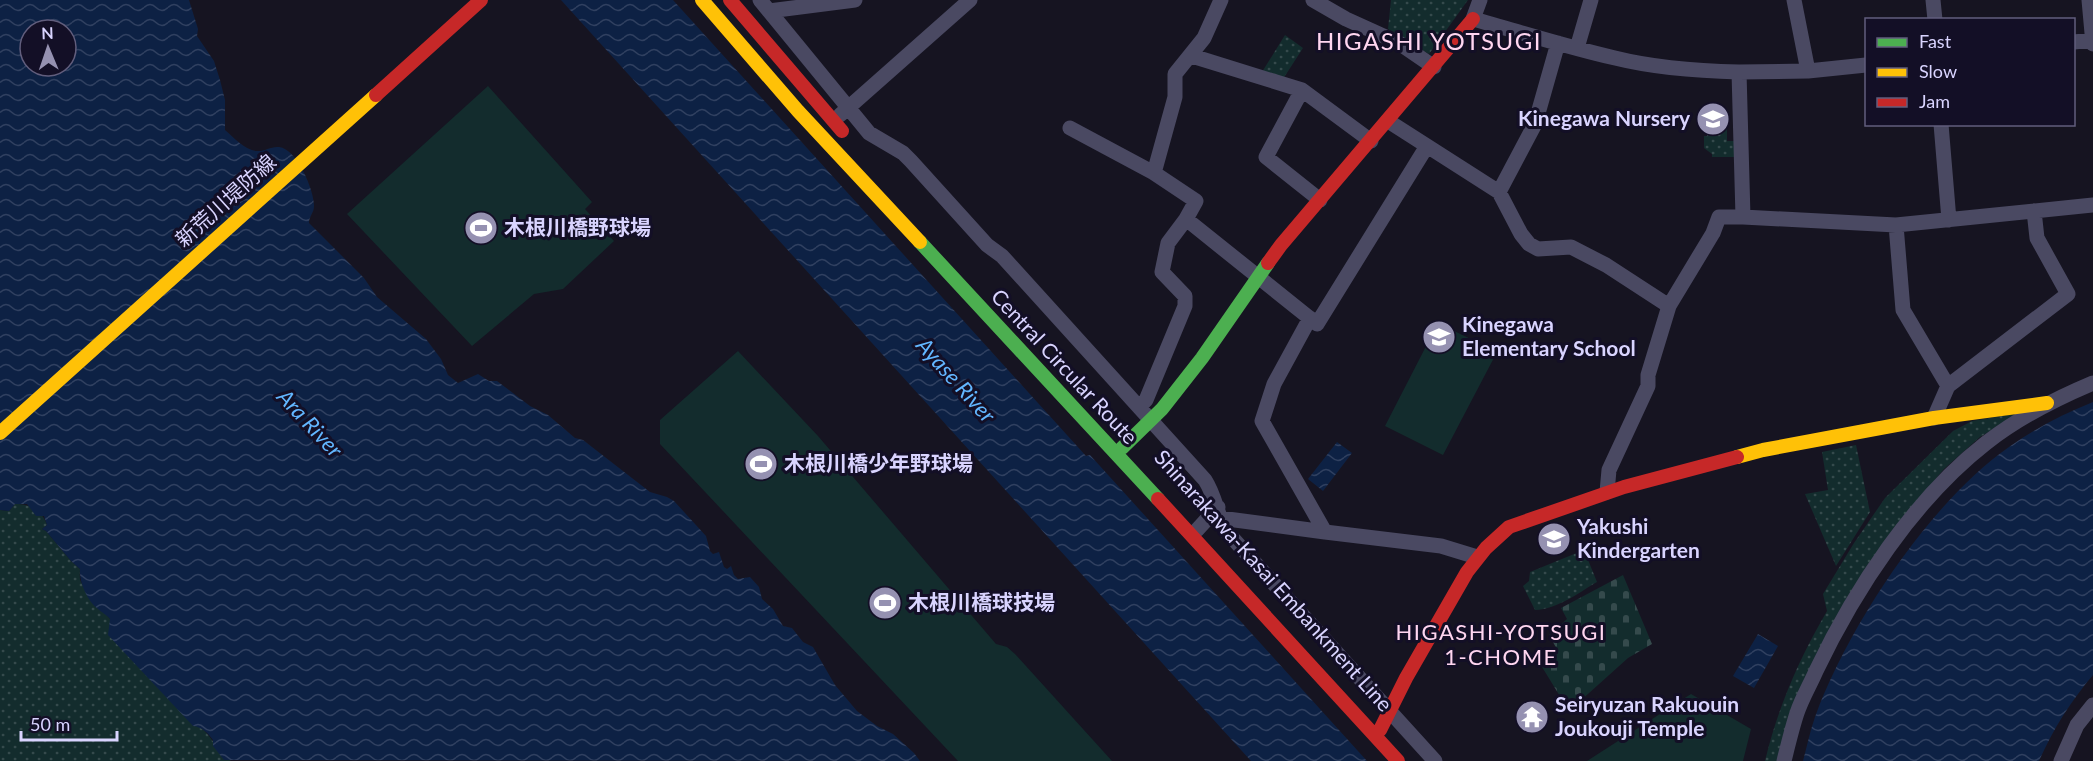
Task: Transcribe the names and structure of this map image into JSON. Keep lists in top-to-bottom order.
{
  "streets": {
    "main road": ["新荒川堤防線", "Central Circular Route", "Shinarakawa-Kasai Embankment Line"]
  },
  "crossings": [
    ["Central Circular Route", "Shinarakawa-Kasai Embankment Line"]
  ],
  "districts": ["HIGASHI YOTSUGI", "HIGASHI-YOTSUGI 1-CHOME"],
  "water": ["Ayase River", "Ara River"],
  "places": {
    "school or university": ["Kinegawa Nursery", "Kinegawa Elementary School", "Yakushi Kindergarten"],
    "sports": ["木根川橋野球場", "木根川橋少年野球場", "木根川橋球技場"],
    "temple": ["Seiryuzan Rakuouin Joukouji Temple"]
  },
  "legend": ["Fast", "Slow", "Jam"],
  "scale_bar": "50 m",
  "north": "top"
}
